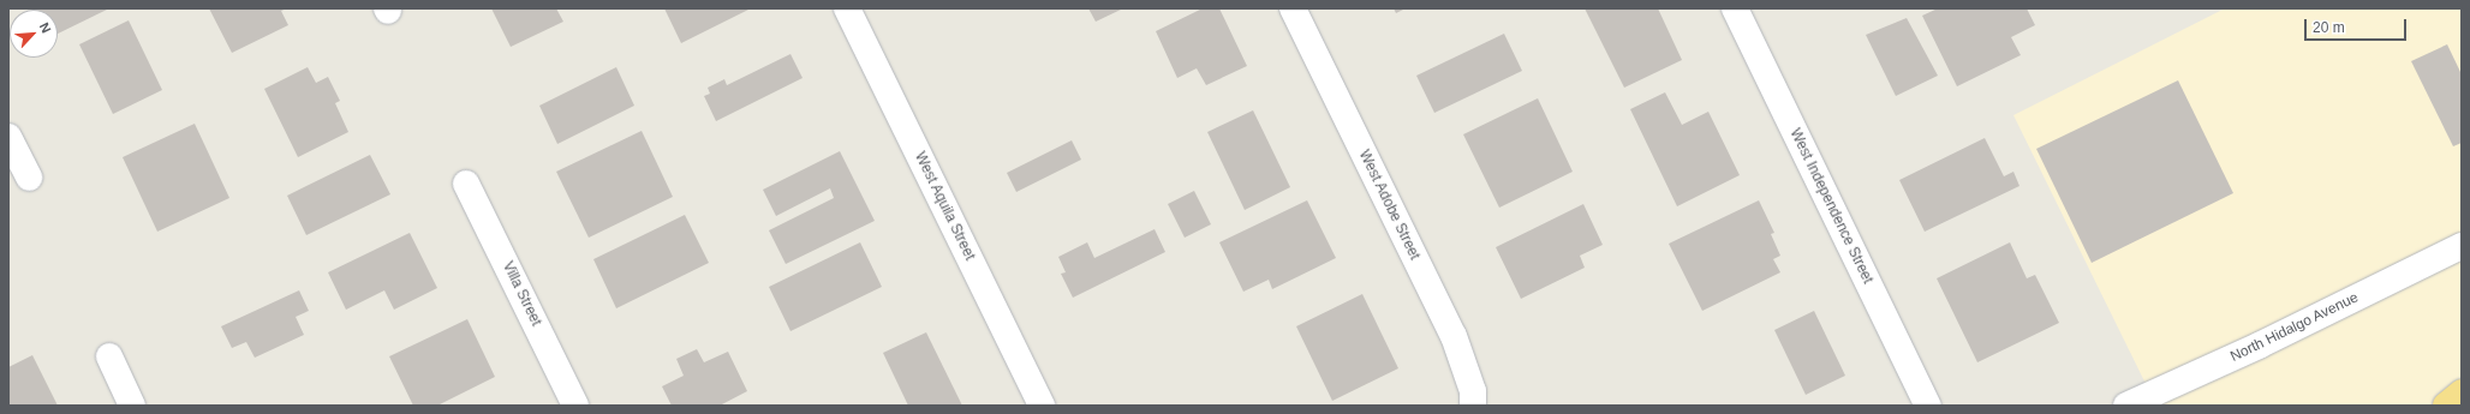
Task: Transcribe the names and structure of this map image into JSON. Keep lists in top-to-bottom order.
{
  "streets": {
    "street": [
      "West Adobe Street",
      "West Aquila Street",
      "West Independence Street",
      "Villa Street",
      "North Hidalgo Avenue"
    ]
  },
  "scale_bar": "20 m",
  "north": "top right"
}
